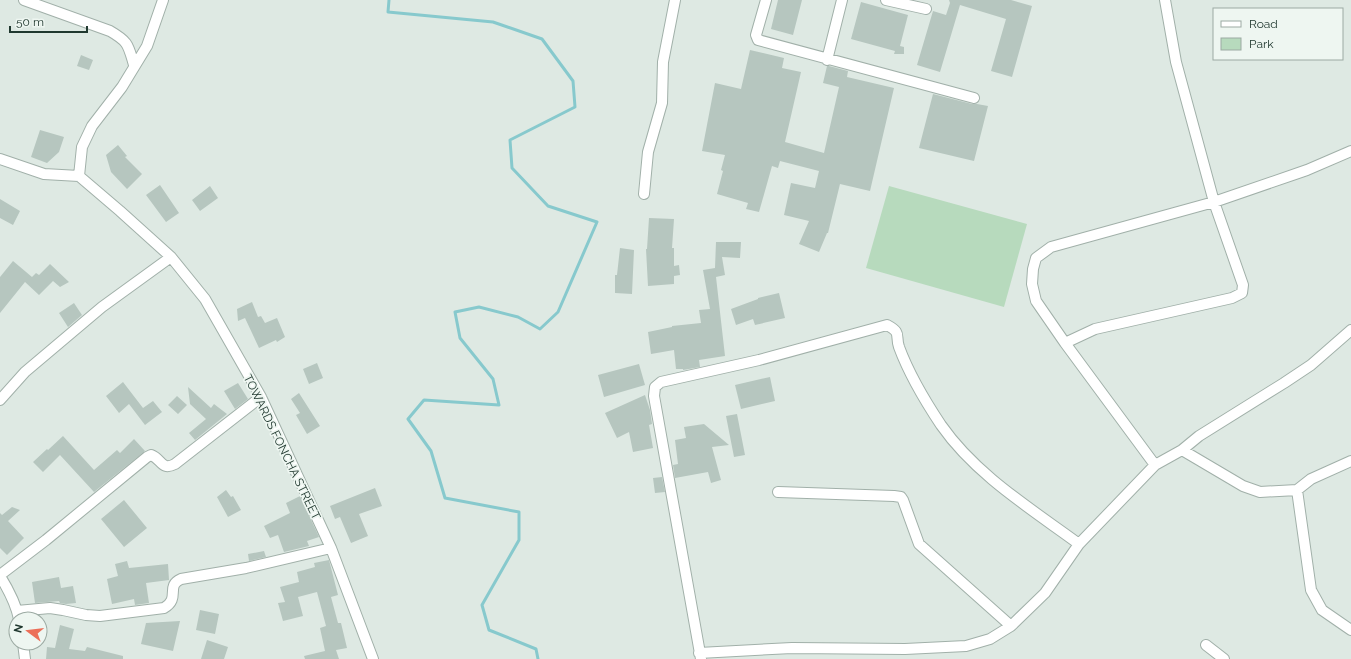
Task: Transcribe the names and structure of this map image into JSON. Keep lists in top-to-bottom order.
{
  "streets": {
    "street": ["TOWARDS FONCHA STREET"]
  },
  "legend": ["Road", "Park"],
  "scale_bar": "50 m",
  "north": "left"
}
